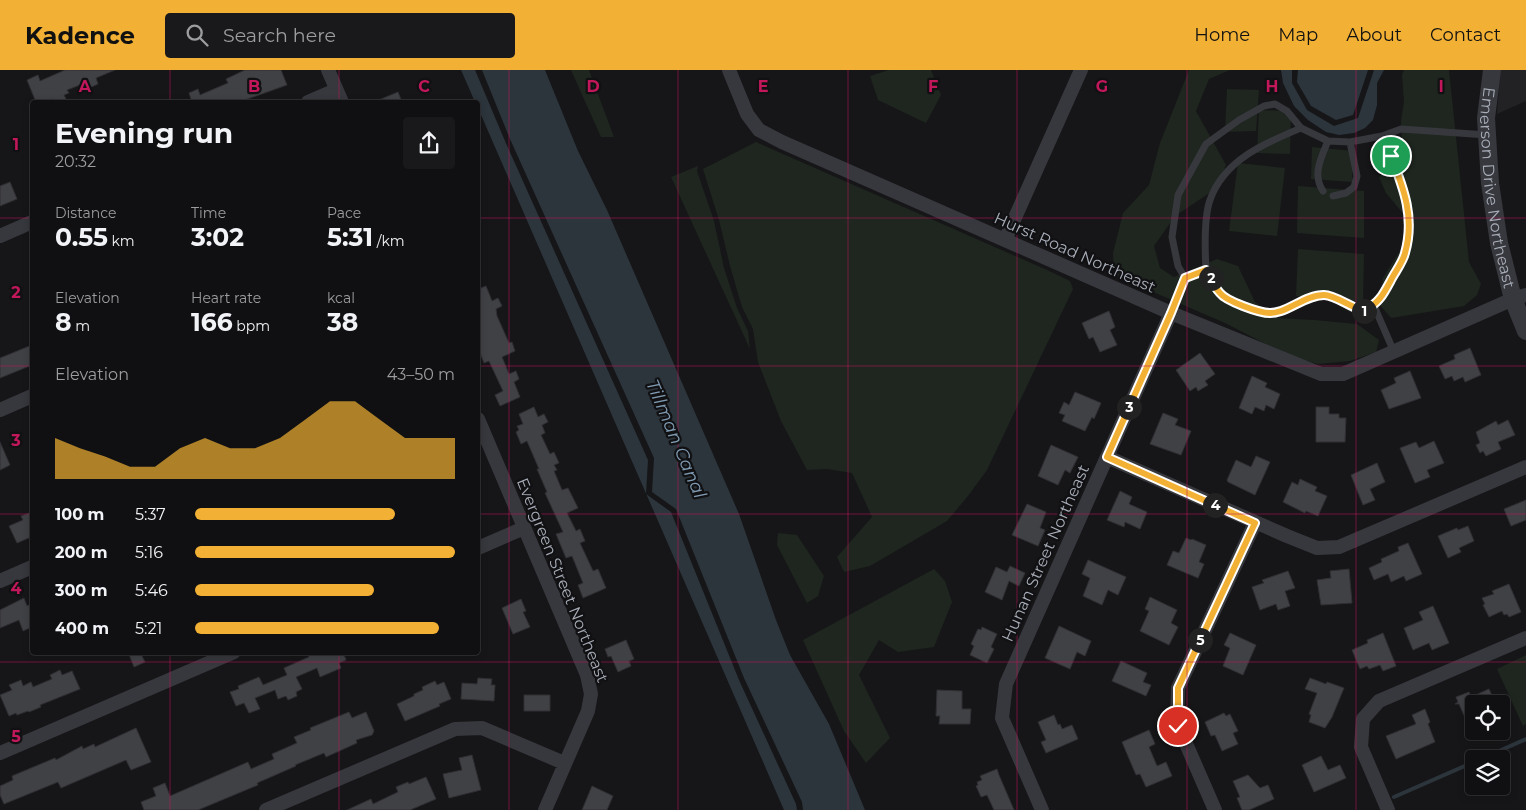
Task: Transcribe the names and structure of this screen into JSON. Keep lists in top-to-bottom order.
{
  "streets": {
    "street": [
      "Emerson Drive Northeast",
      "Hurst Road Northeast",
      "Hunan Street Northeast",
      "Evergreen Street Northeast"
    ]
  },
  "crossings": [
    ["Emerson Drive Northeast", "Hurst Road Northeast"],
    ["Hurst Road Northeast", "Hunan Street Northeast"]
  ],
  "water": ["Tillman Canal"],
  "page": {
    "header": "Kadence",
    "search": "Search here",
    "nav": [
      "Home",
      "Map",
      "About",
      "Contact"
    ],
    "heading": ["Evening run", "20:32"],
    "stats": [
      ["Distance", "0.55 km"],
      ["Time", "3:02"],
      ["Pace", "5:31 /km"],
      ["Elevation", "8 m"],
      ["Heart rate", "166 bpm"],
      ["kcal", "38"]
    ],
    "pins": [
      "2",
      "1",
      "3",
      "4",
      "5"
    ],
    "chart": ["Elevation", "43–50 m"],
    "list": [
      {
        "name": "100 m",
        "note": "5:37"
      },
      {
        "name": "200 m",
        "note": "5:16"
      },
      {
        "name": "300 m",
        "note": "5:46"
      },
      {
        "name": "400 m",
        "note": "5:21"
      }
    ]
  },
  "grid": {
    "columns": [
      "A",
      "B",
      "C",
      "D",
      "E",
      "F",
      "G",
      "H",
      "I"
    ],
    "rows": [
      "1",
      "2",
      "3",
      "4",
      "5"
    ]
  }
}
